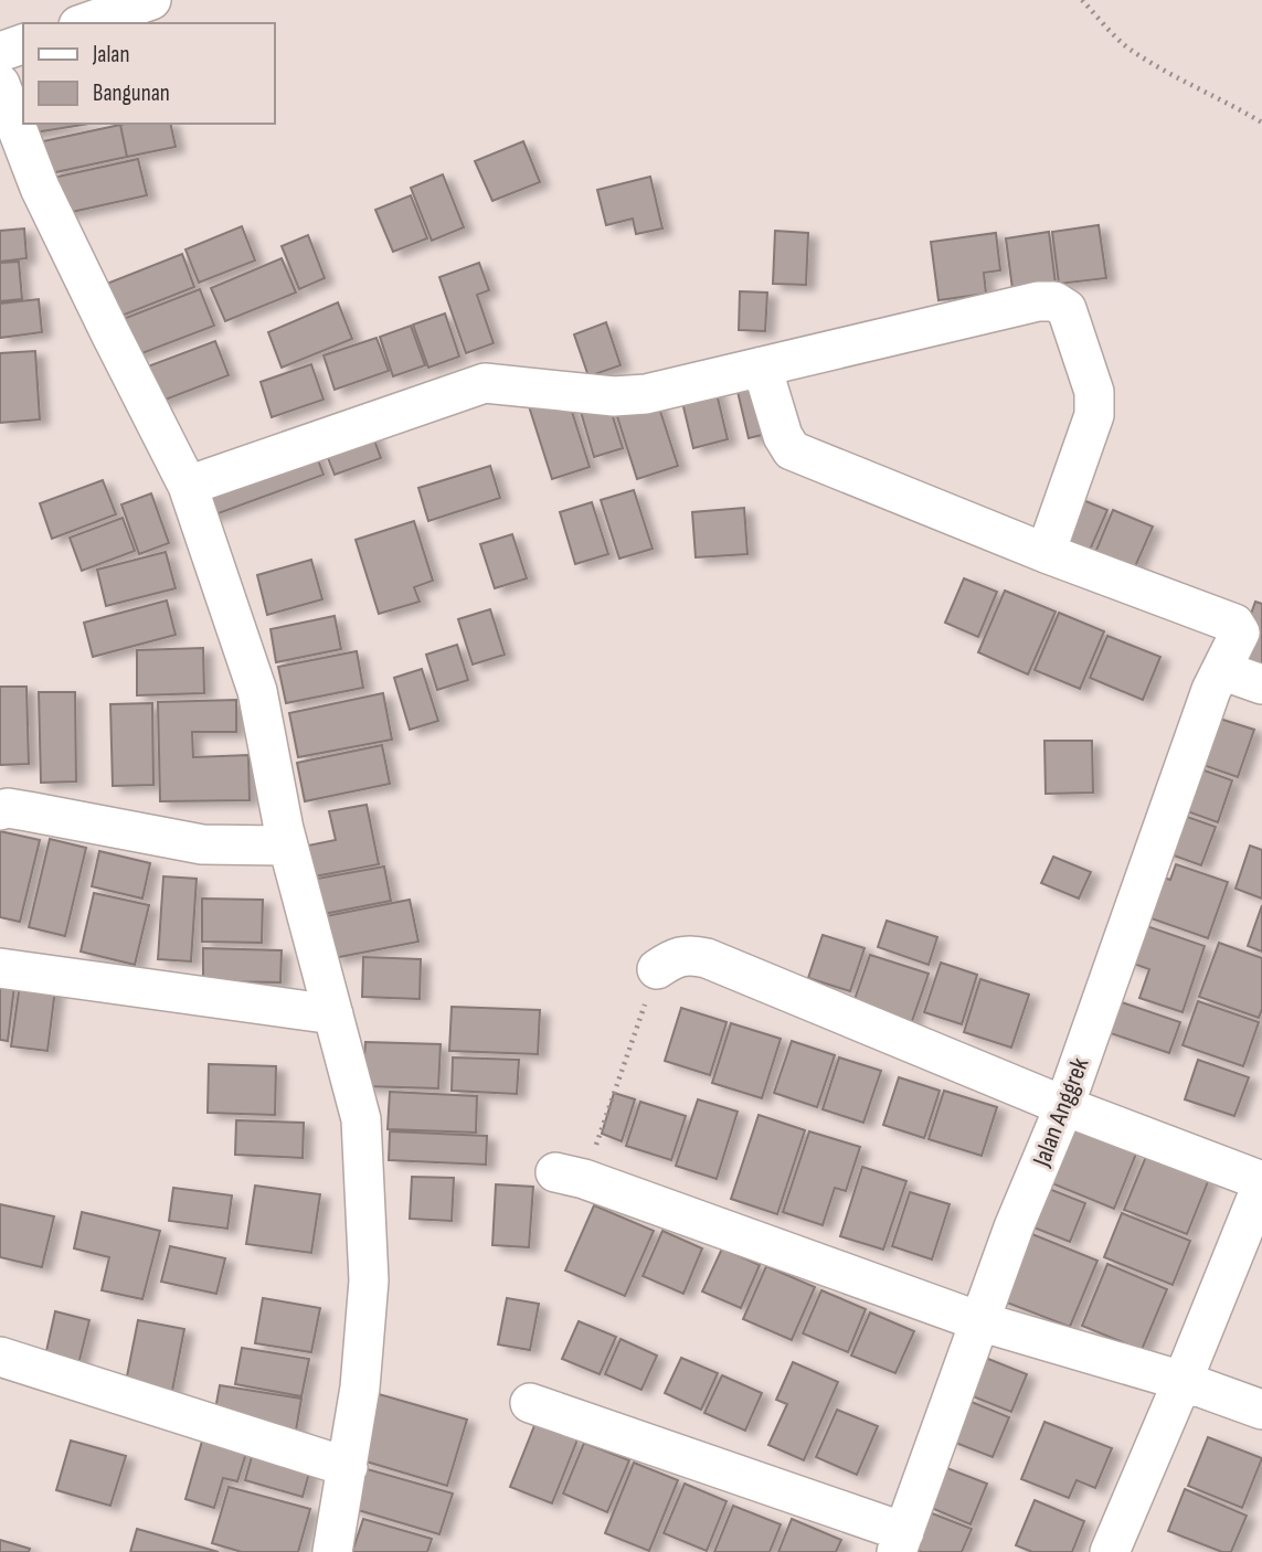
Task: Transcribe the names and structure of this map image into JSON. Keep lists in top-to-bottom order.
{
  "streets": {
    "street": ["Jalan Anggrek"]
  },
  "legend": ["Jalan", "Bangunan"]
}
